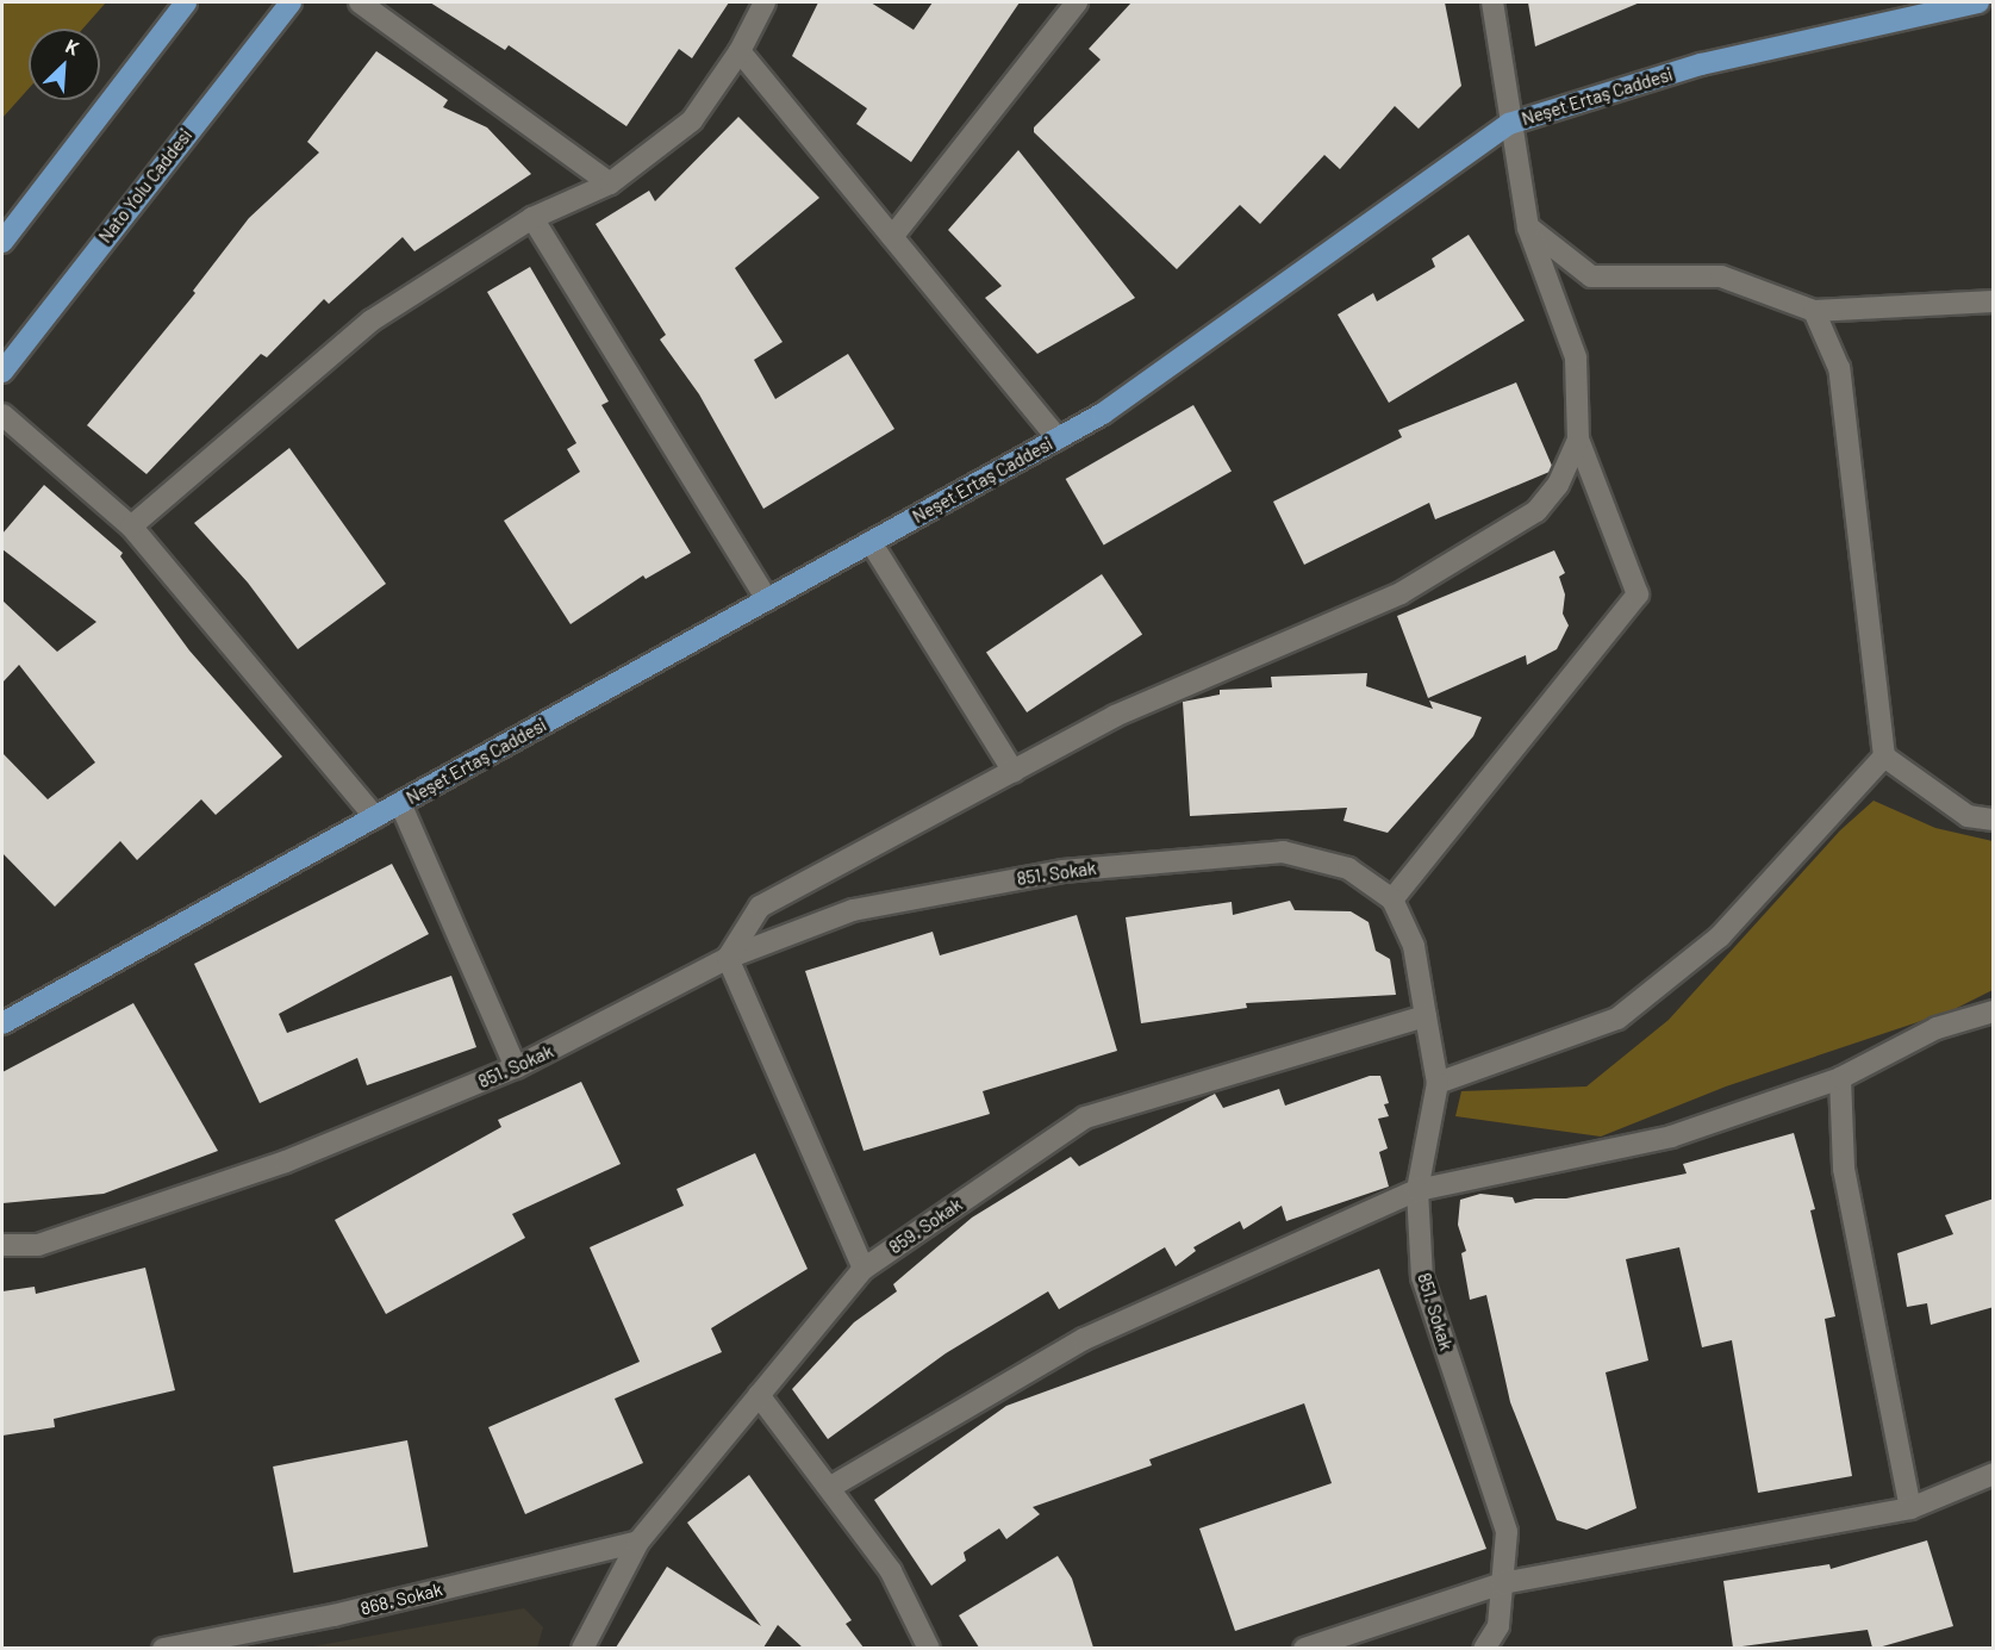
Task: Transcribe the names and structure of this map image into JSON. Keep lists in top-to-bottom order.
{
  "streets": {
    "main road": ["Neşet Ertaş Caddesi", "Nato Yolu Caddesi"],
    "street": ["851. Sokak", "859. Sokak", "868. Sokak"]
  },
  "crossings": [
    ["851. Sokak", "859. Sokak"],
    ["859. Sokak", "868. Sokak"]
  ],
  "north": "top right"
}
